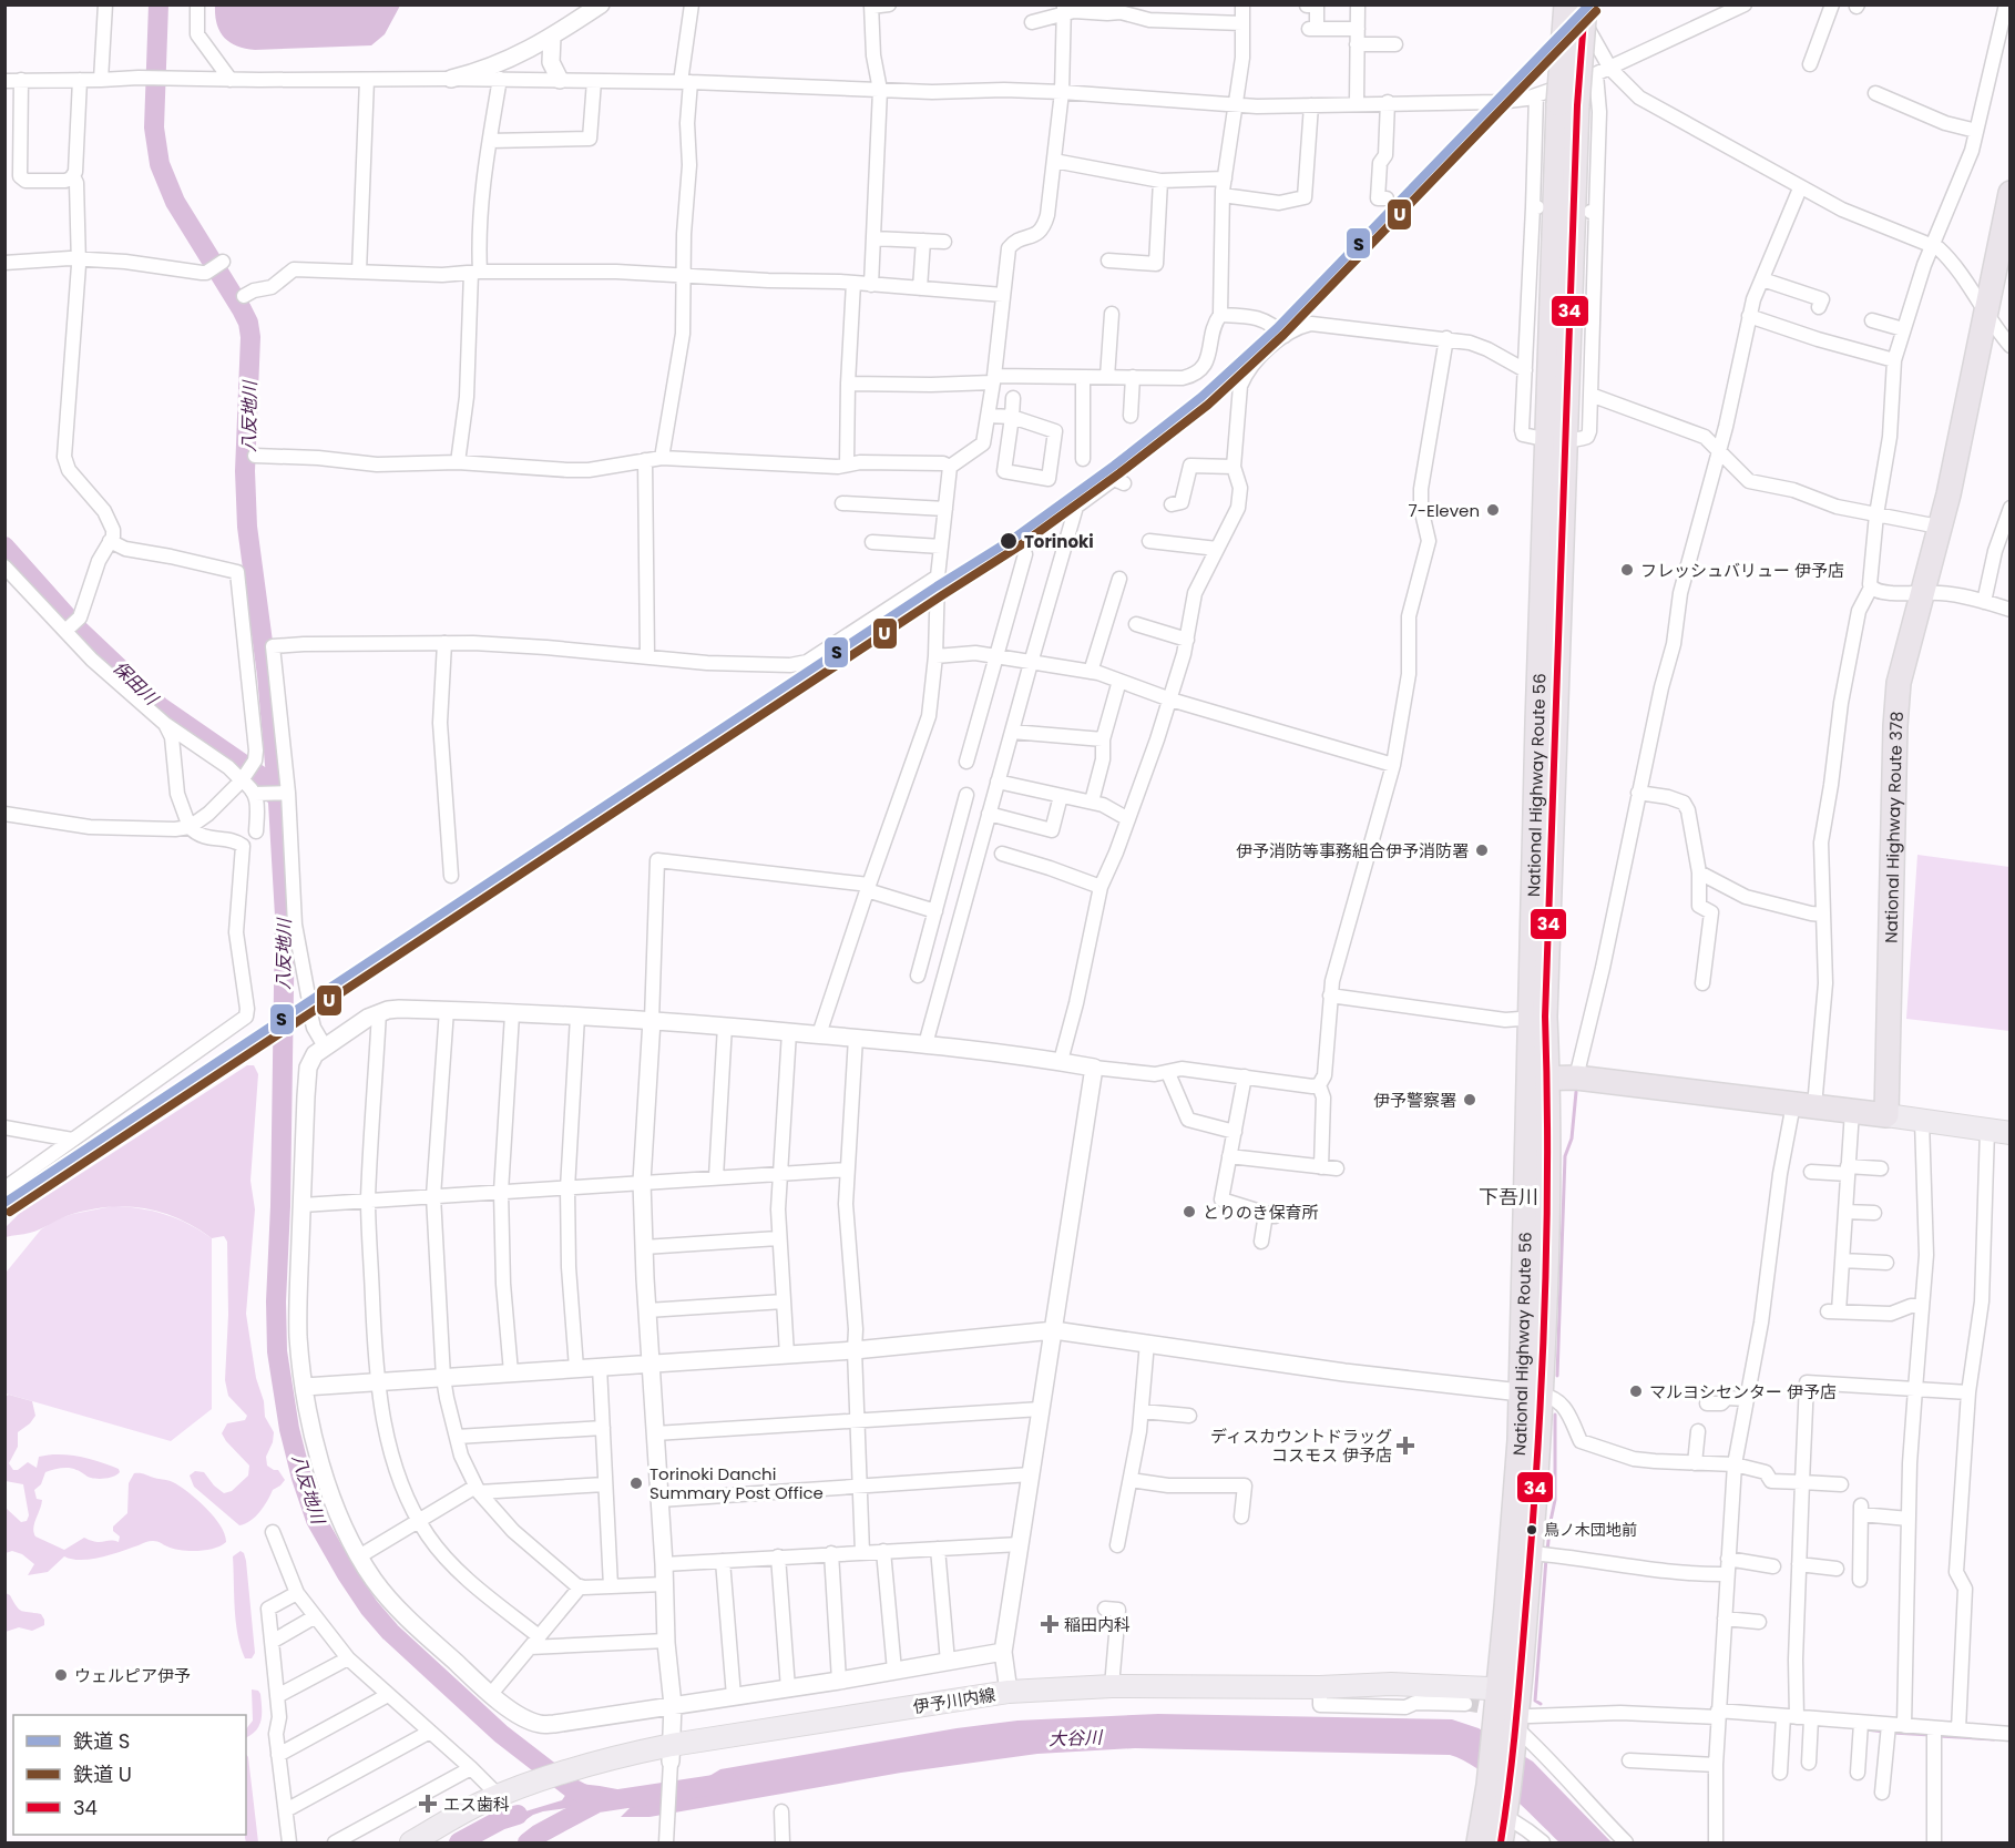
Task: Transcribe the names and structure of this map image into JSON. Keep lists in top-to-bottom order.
{
  "streets": {
    "highway": ["National Highway Route 56", "National Highway Route 378"],
    "main road": ["伊予川内線"]
  },
  "crossings": [
    ["National Highway Route 56", "伊予川内線"]
  ],
  "districts": ["下吾川"],
  "water": ["八反地川", "保田川", "大谷川"],
  "places": {
    "other": [
      "7-Eleven",
      "Torinoki",
      "フレッシュバリュー 伊予店",
      "伊予消防等事務組合伊予消防署",
      "伊予警察署",
      "とりのき保育所",
      "マルヨシセンター 伊予店",
      "Torinoki Danchi Summary Post Office",
      "鳥ノ木団地前",
      "ウェルピア伊予"
    ],
    "health": ["ディスカウントドラッグ コスモス 伊予店", "稲田内科", "エス歯科"]
  },
  "lines": ["rail line S", "transit line 34", "rail line U"],
  "legend": ["鉄道 S", "鉄道 U", "34"]
}
